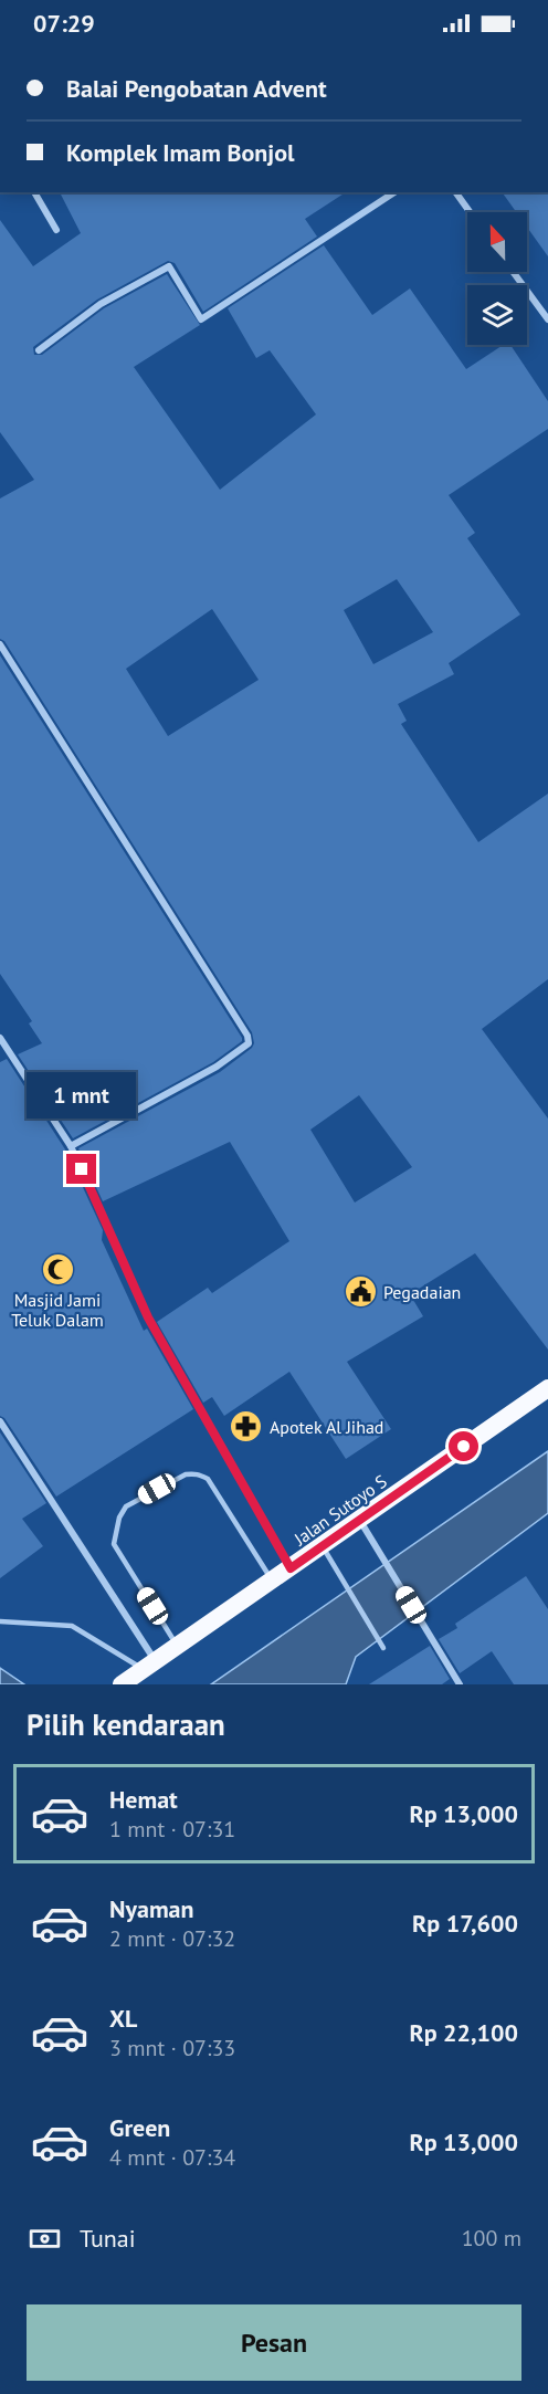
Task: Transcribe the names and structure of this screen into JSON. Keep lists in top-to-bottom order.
{
  "streets": {
    "highway": ["Jalan Sutoyo S"]
  },
  "places": {
    "mosque": ["Masjid Jami Teluk Dalam"],
    "public building": ["Pegadaian"],
    "pharmacy": ["Apotek Al Jihad"]
  },
  "north": "top",
  "page": {
    "status": "07:29",
    "banner": ["Balai Pengobatan Advent", "Komplek Imam Bonjol"],
    "bubble": "1 mnt",
    "heading": "Pilih kendaraan",
    "list": [
      {
        "name": "Hemat",
        "note": "1 mnt · 07:31",
        "value": "Rp 13,000"
      },
      {
        "name": "Nyaman",
        "note": "2 mnt · 07:32",
        "value": "Rp 17,600"
      },
      {
        "name": "XL",
        "note": "3 mnt · 07:33",
        "value": "Rp 22,100"
      },
      {
        "name": "Green",
        "note": "4 mnt · 07:34",
        "value": "Rp 13,000"
      }
    ],
    "pay": ["Tunai", "100 m"],
    "buttons": "Pesan"
  }
}
